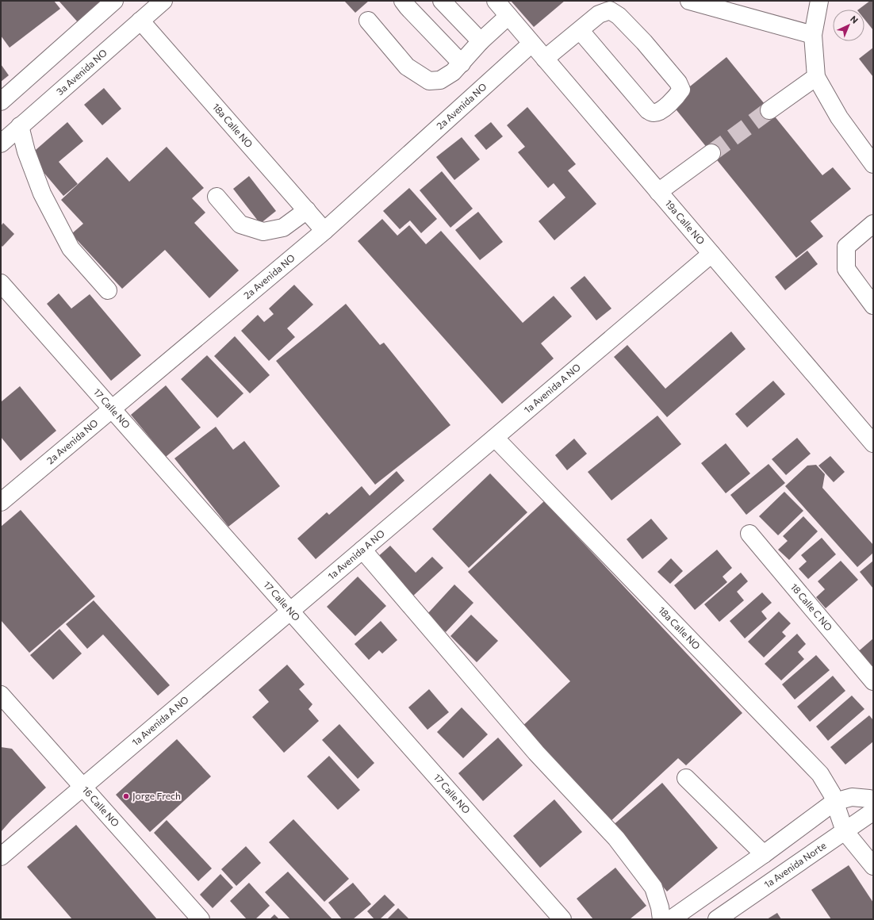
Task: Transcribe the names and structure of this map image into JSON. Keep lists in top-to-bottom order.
{
  "streets": {
    "street": [
      "3a Avenida NO",
      "2a Avenida NO",
      "18a Calle NO",
      "19a Calle NO",
      "1a Avenida A NO",
      "17 Calle NO",
      "18 Calle C NO",
      "16 Calle NO",
      "1a Avenida Norte"
    ]
  },
  "crossings": [
    ["3a Avenida NO", "18a Calle NO"],
    ["2a Avenida NO", "18a Calle NO"],
    ["2a Avenida NO", "19a Calle NO"],
    ["2a Avenida NO", "17 Calle NO"],
    ["18a Calle NO", "1a Avenida A NO"],
    ["18a Calle NO", "1a Avenida Norte"],
    ["19a Calle NO", "1a Avenida A NO"],
    ["1a Avenida A NO", "17 Calle NO"],
    ["1a Avenida A NO", "16 Calle NO"]
  ],
  "places": ["Jorge Frech"],
  "north": "top right"
}
